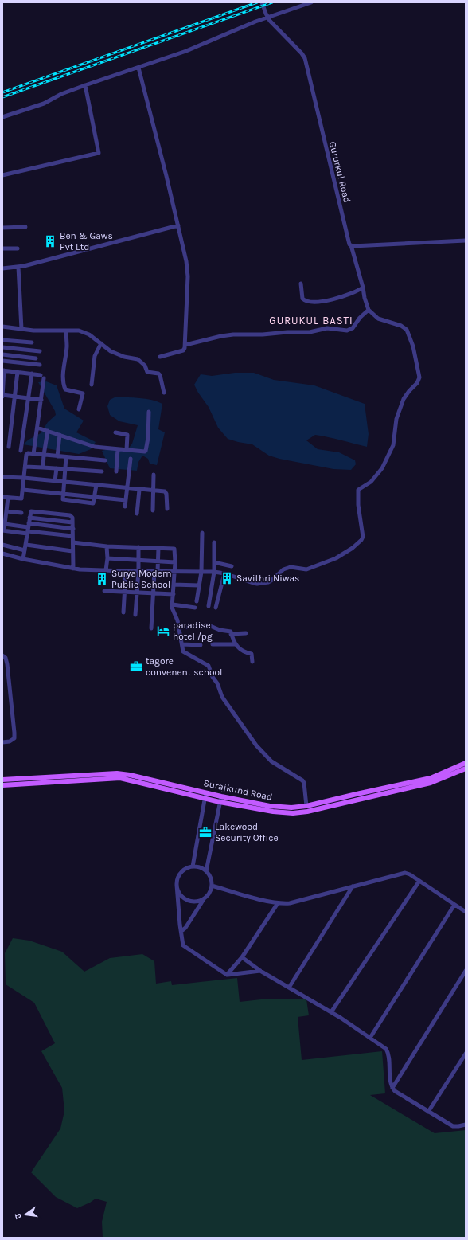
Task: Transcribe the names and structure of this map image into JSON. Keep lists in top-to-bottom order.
{
  "streets": {
    "main road": ["Surajkund Road"],
    "street": ["Gururkul Road"]
  },
  "districts": ["GURUKUL BASTI"],
  "places": {
    "building": ["Ben & Gaws Pvt Ltd", "Savithri Niwas", "Surya Modern Public School"],
    "hotel": ["paradise hotel /pg"],
    "office": ["tagore convenent school", "Lakewood Security Office"]
  },
  "north": "left"
}
